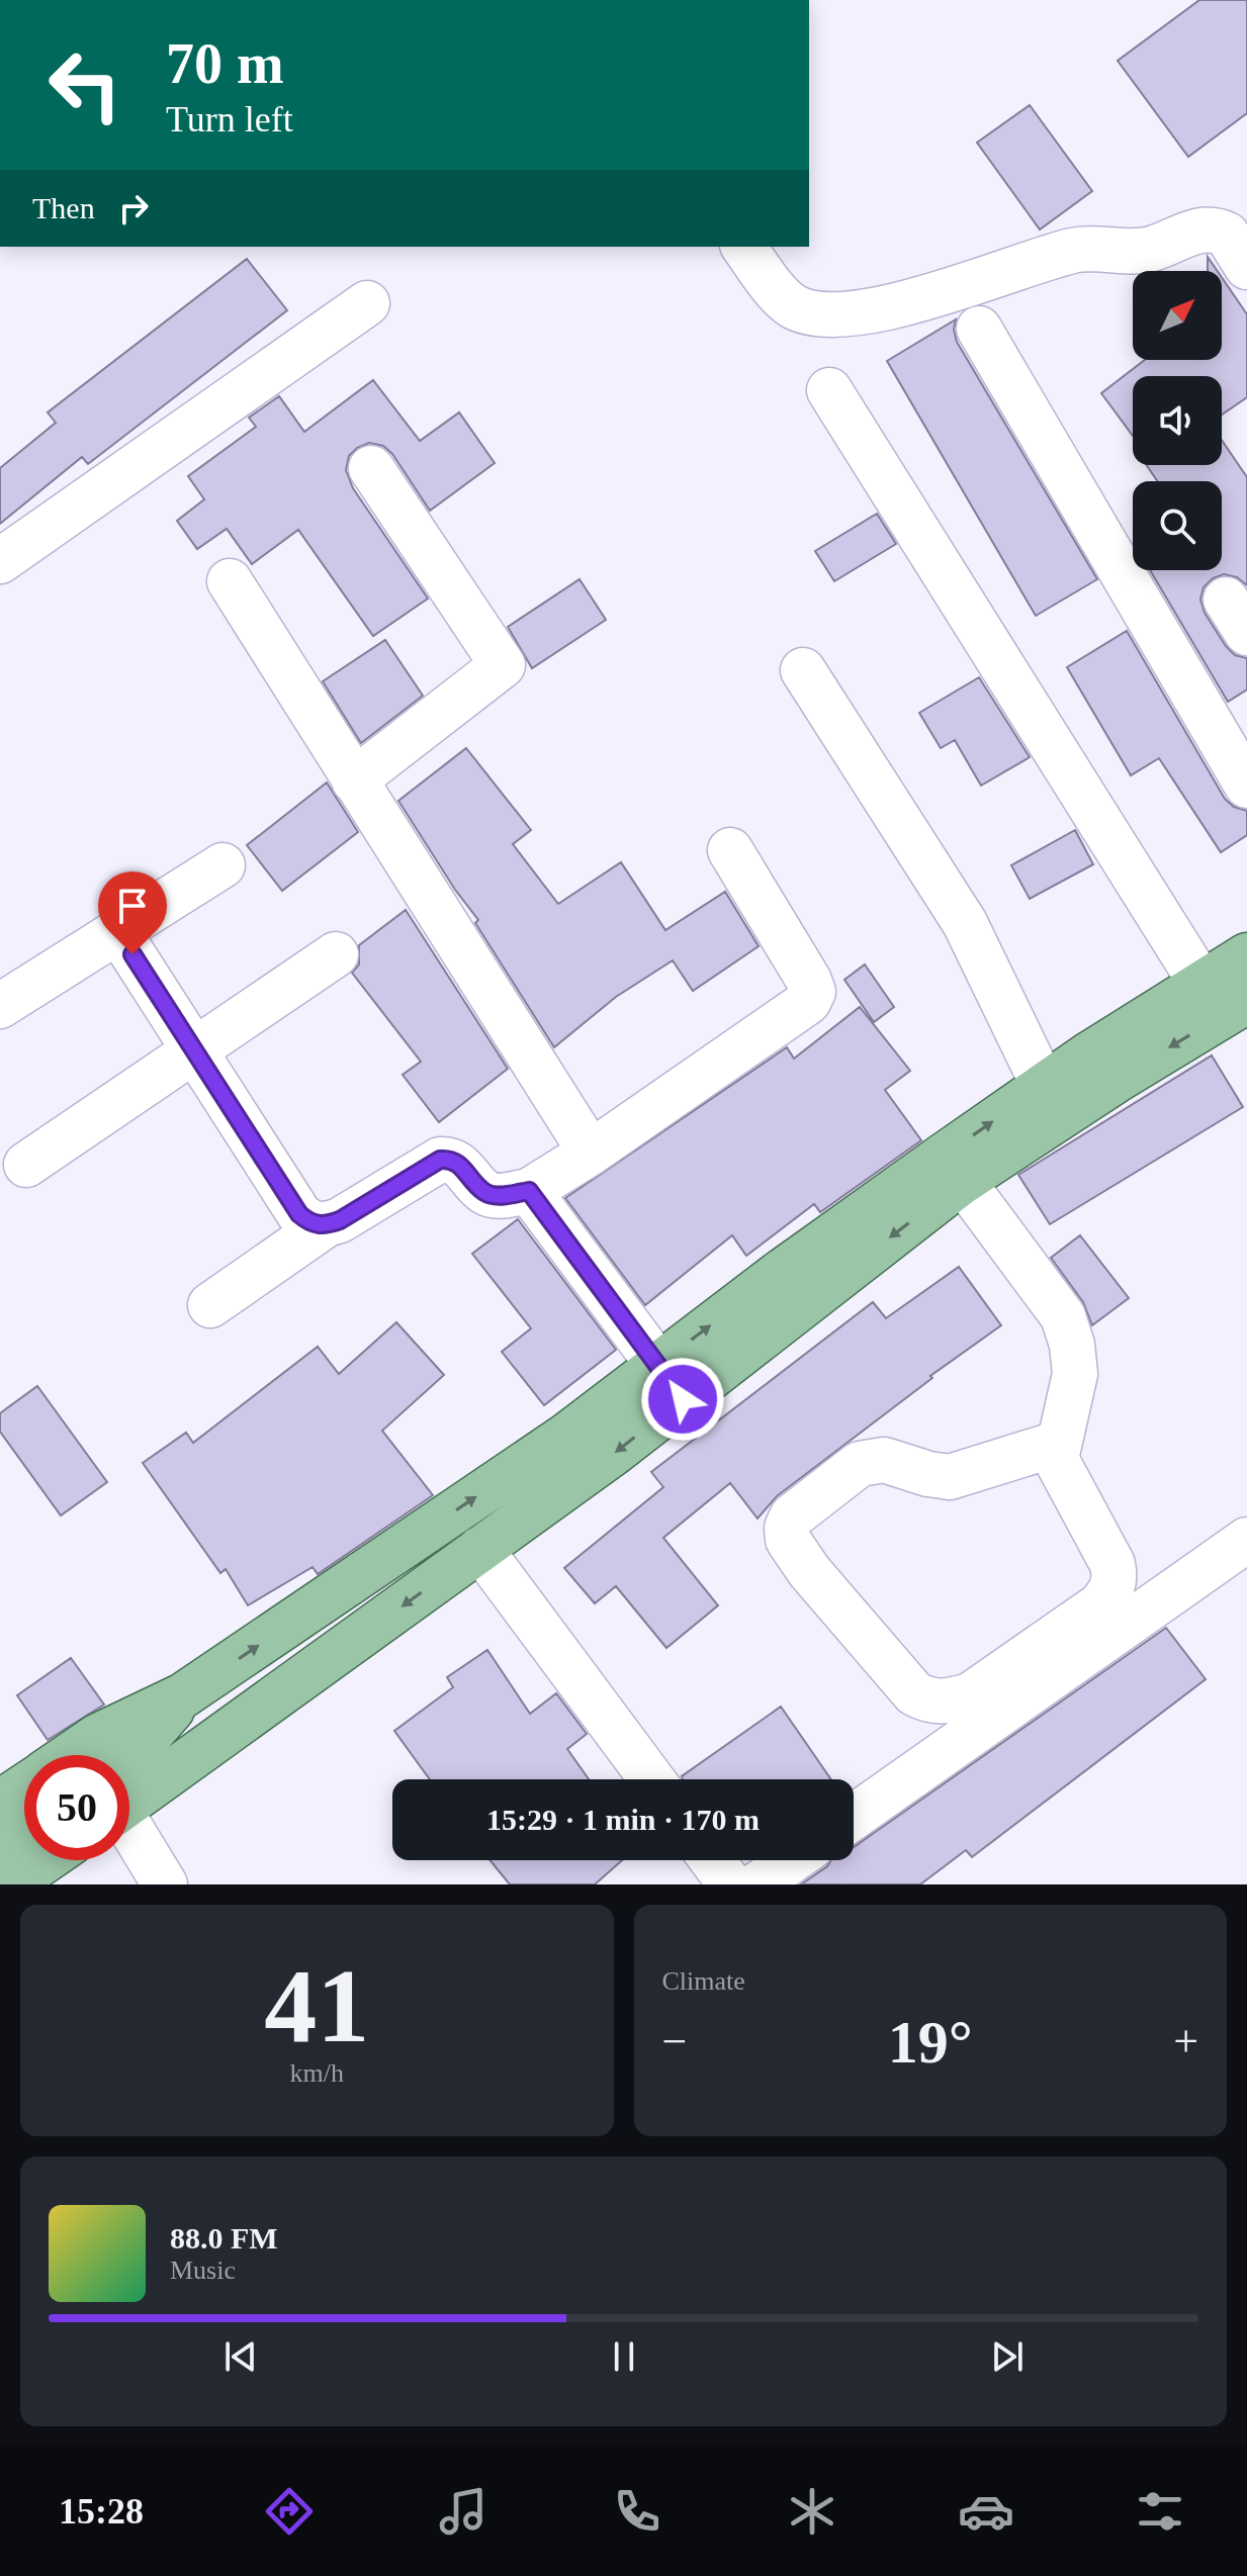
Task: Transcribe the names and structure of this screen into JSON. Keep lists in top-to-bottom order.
{
  "north": "top right",
  "page": {
    "turn": ["70 m", "Turn left"],
    "then": "Then",
    "limit": "50",
    "trip": "15:29 · 1 min · 170 m",
    "tile": [
      ["41", "km/h"],
      "Climate"
    ],
    "heat": ["−", "19°", "+"],
    "song": ["88.0 FM", "Music"],
    "tabs": "15:28"
  }
}
